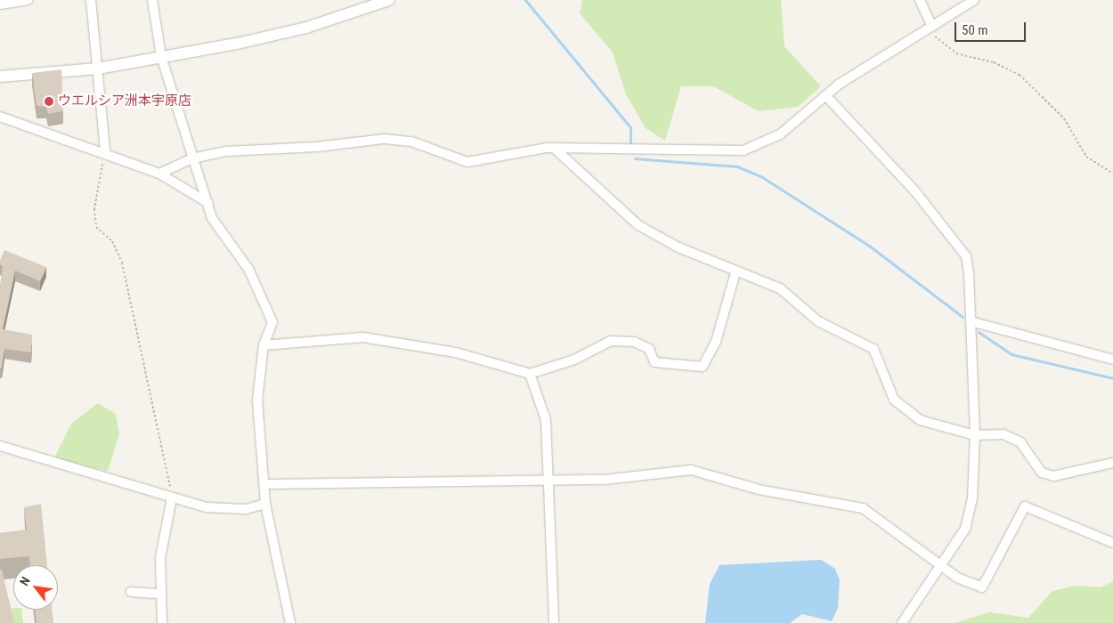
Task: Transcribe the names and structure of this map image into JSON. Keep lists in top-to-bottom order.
{
  "places": ["ウエルシア洲本宇原店"],
  "scale_bar": "50 m",
  "north": "top left"
}
